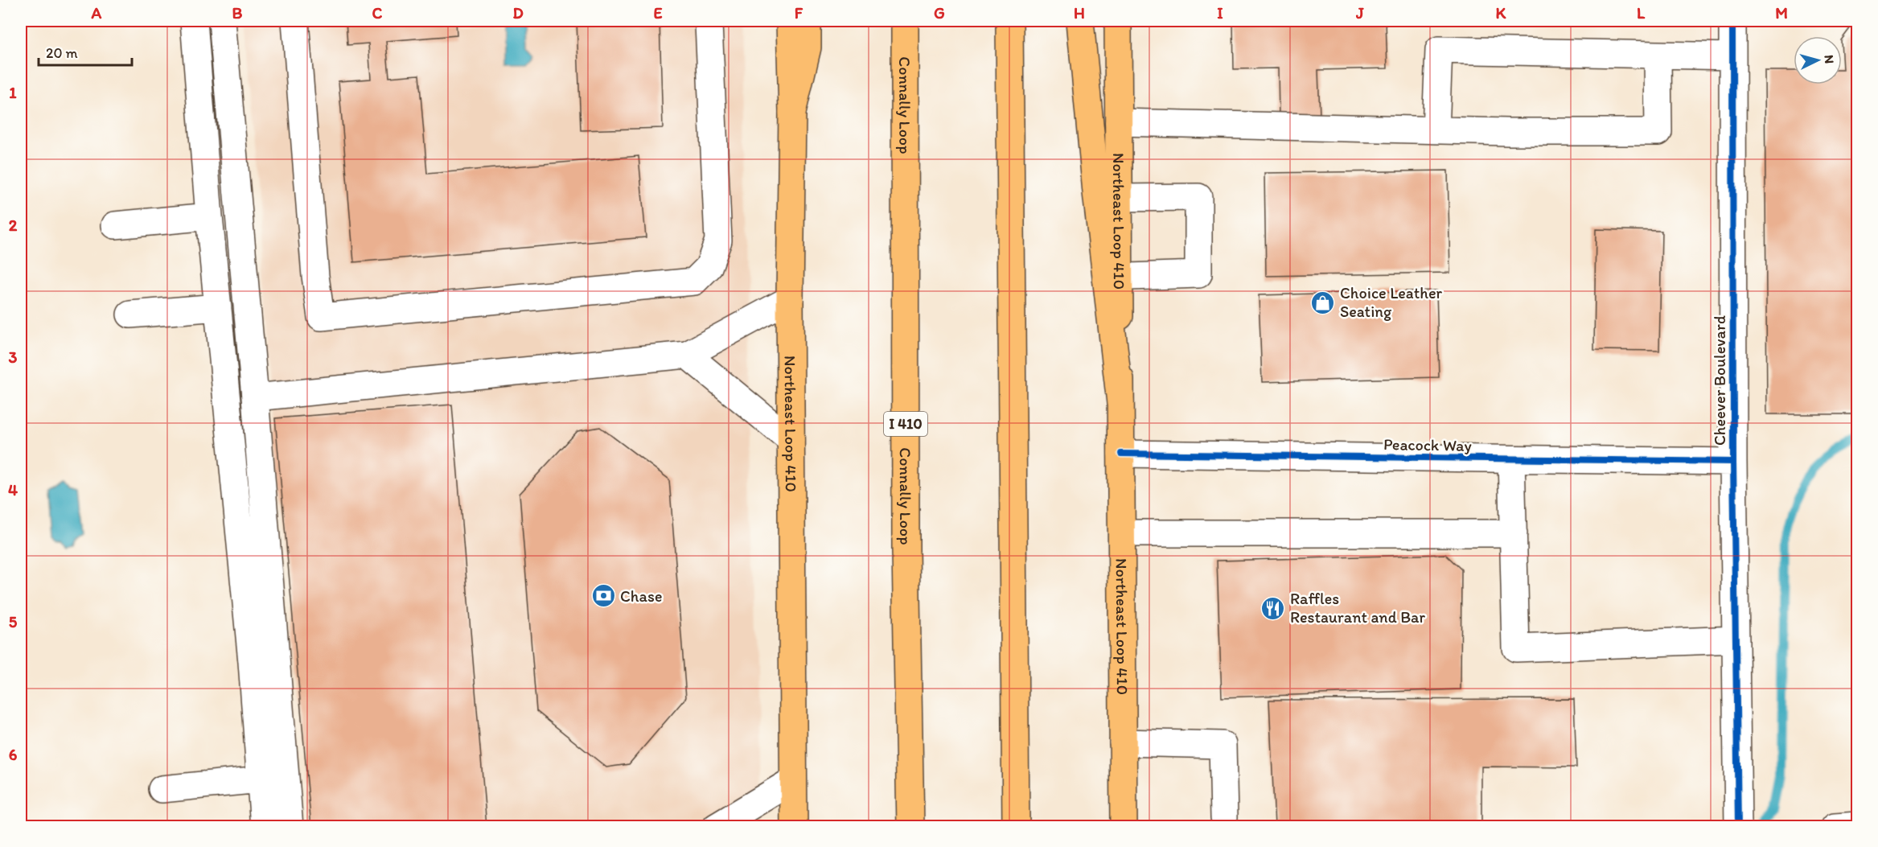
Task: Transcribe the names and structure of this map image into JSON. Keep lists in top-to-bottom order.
{
  "streets": {
    "main road": ["Connally Loop", "Northeast Loop 410", "I 410"],
    "street": ["Cheever Boulevard", "Peacock Way"]
  },
  "crossings": [
    ["Northeast Loop 410", "Peacock Way"],
    ["Cheever Boulevard", "Peacock Way"]
  ],
  "places": {
    "shop": ["Choice Leather Seating"],
    "bank": ["Chase"],
    "restaurant": ["Raffles Restaurant and Bar"]
  },
  "scale_bar": "20 m",
  "north": "right",
  "grid": {
    "columns": [
      "A",
      "B",
      "C",
      "D",
      "E",
      "F",
      "G",
      "H",
      "I",
      "J",
      "K",
      "L",
      "M"
    ],
    "rows": [
      "1",
      "2",
      "3",
      "4",
      "5",
      "6"
    ]
  }
}
